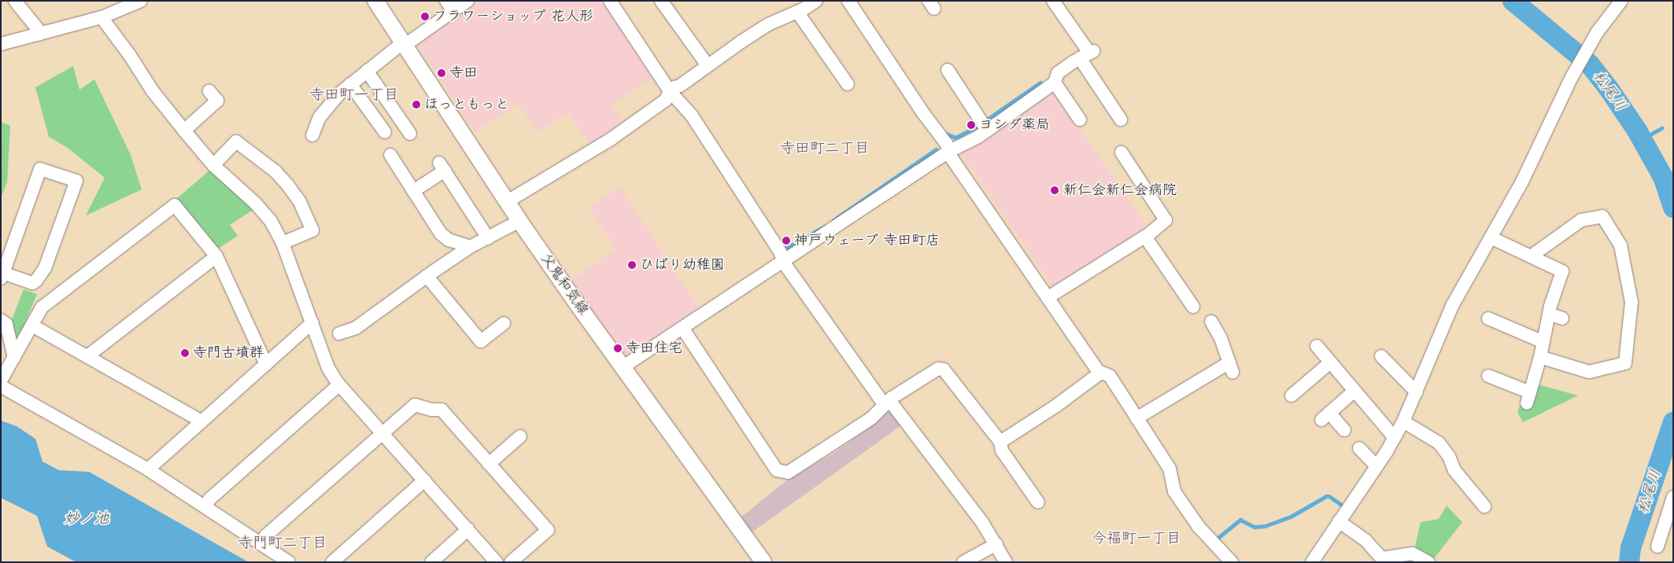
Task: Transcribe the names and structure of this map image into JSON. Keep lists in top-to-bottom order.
{
  "streets": {
    "main road": ["父鬼和気線"]
  },
  "districts": [
    "寺田町一丁目",
    "寺田町二丁目",
    "今福町一丁目",
    "寺門町二丁目"
  ],
  "water": ["松尾川", "妙ノ池"],
  "places": [
    "フラワーショップ 花人形",
    "寺田",
    "ほっともっと",
    "ヨシダ薬局",
    "新仁会新仁会病院",
    "神戸ウェーブ 寺田町店",
    "ひばり幼稚園",
    "寺田住宅",
    "寺門古墳群"
  ]
}
